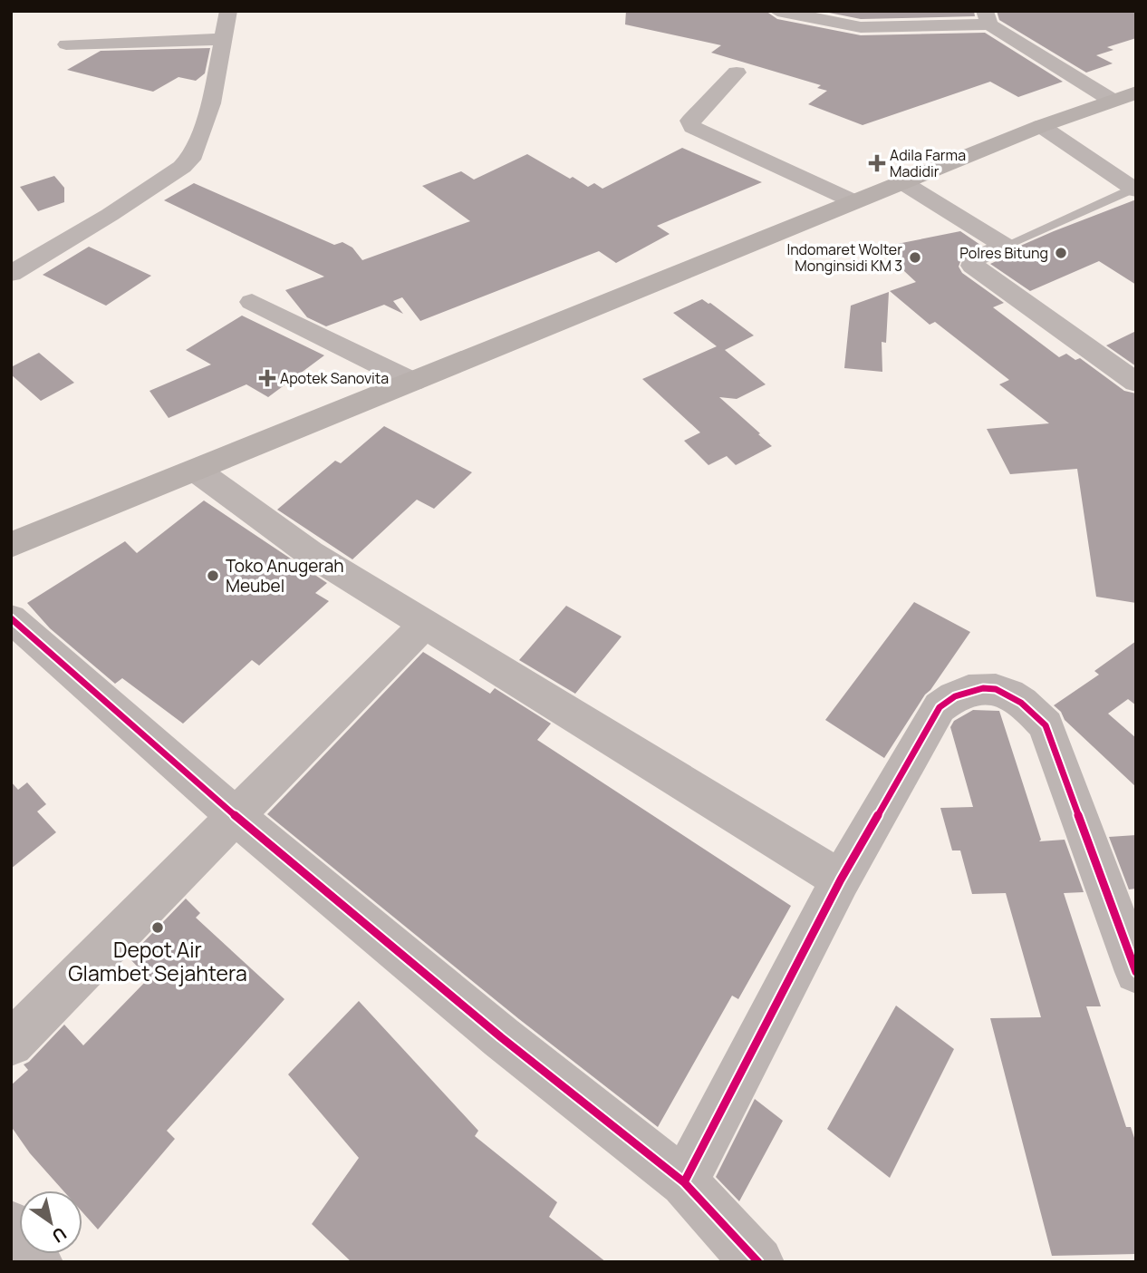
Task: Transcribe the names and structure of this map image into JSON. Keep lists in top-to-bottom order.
{
  "places": {
    "health": ["Adila Farma Madidir", "Apotek Sanovita"],
    "other": [
      "Polres Bitung",
      "Indomaret Wolter Monginsidi KM 3",
      "Toko Anugerah Meubel",
      "Depot Air Glambet Sejahtera"
    ]
  },
  "north": "bottom right"
}
